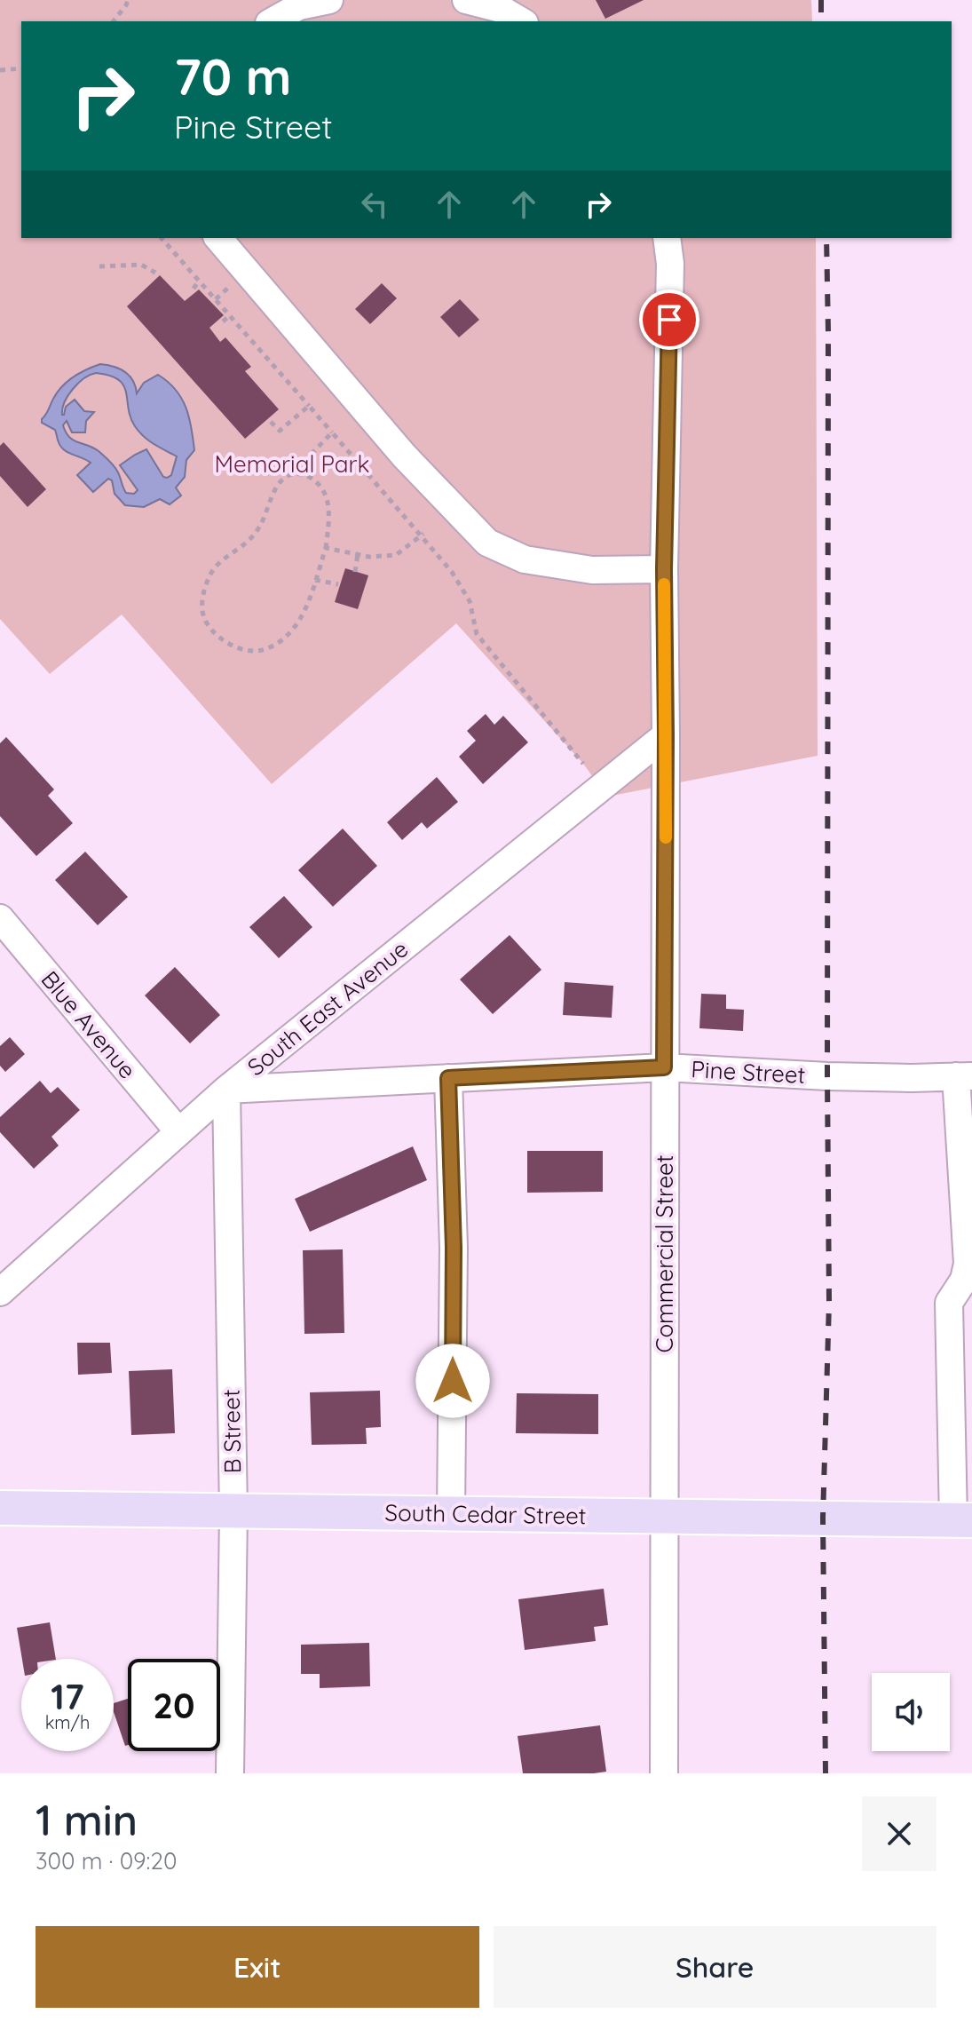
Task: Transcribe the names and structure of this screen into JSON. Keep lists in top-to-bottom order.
{
  "streets": {
    "main road": ["South Cedar Street"],
    "street": [
      "South East Avenue",
      "Blue Avenue",
      "Pine Street",
      "Commercial Street",
      "B Street"
    ]
  },
  "crossings": [
    ["South East Avenue", "Blue Avenue"],
    ["South East Avenue", "Pine Street"],
    ["South East Avenue", "Commercial Street"],
    ["South East Avenue", "B Street"],
    ["Pine Street", "Commercial Street"],
    ["Pine Street", "B Street"],
    ["Commercial Street", "South Cedar Street"],
    ["B Street", "South Cedar Street"]
  ],
  "parks": ["Memorial Park"],
  "page": {
    "turn": ["70 m", "Pine Street"],
    "speed": "17 km/h",
    "limit": "20",
    "heading": ["1 min", "300 m · 09:20"],
    "buttons": ["Exit", "Share"]
  }
}
